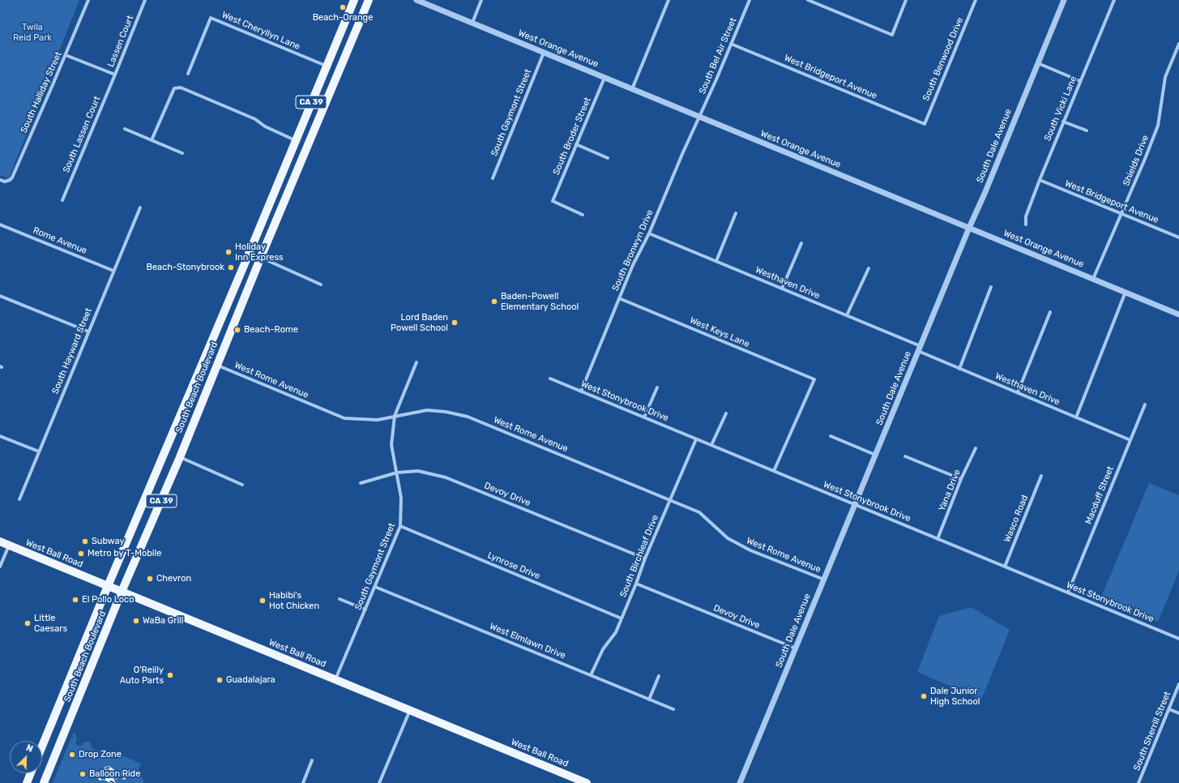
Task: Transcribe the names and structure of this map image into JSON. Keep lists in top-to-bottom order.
{
  "streets": {
    "main road": ["CA 39", "South Beach Boulevard", "West Ball Road"],
    "street": [
      "West Cheryllyn Lane",
      "Lassen Court",
      "West Orange Avenue",
      "South Bel Air Street",
      "South Benwood Drive",
      "West Bridgeport Avenue",
      "South Halliday Street",
      "South Vicki Lane",
      "South Gaymont Street",
      "South Lassen Court",
      "South Broder Street",
      "South Dale Avenue",
      "Shields Drive",
      "Rome Avenue",
      "South Bronwyn Drive",
      "Westhaven Drive",
      "West Keys Lane",
      "South Hayward Street",
      "West Rome Avenue",
      "West Stonybrook Drive",
      "Yana Drive",
      "Devoy Drive",
      "Macduff Street",
      "Wasco Road",
      "South Birchleaf Drive",
      "Lynrose Drive",
      "West Elmlawn Drive",
      "South Sherrill Street"
    ]
  },
  "crossings": [
    ["West Cheryllyn Lane", "South Beach Boulevard"],
    ["Lassen Court", "South Halliday Street"],
    ["Lassen Court", "South Lassen Court"],
    ["West Orange Avenue", "South Bel Air Street"],
    ["West Orange Avenue", "South Gaymont Street"],
    ["West Orange Avenue", "South Broder Street"],
    ["West Orange Avenue", "South Dale Avenue"],
    ["West Orange Avenue", "Shields Drive"],
    ["West Orange Avenue", "South Bronwyn Drive"],
    ["South Bel Air Street", "West Bridgeport Avenue"],
    ["South Bel Air Street", "South Bronwyn Drive"],
    ["South Benwood Drive", "West Bridgeport Avenue"],
    ["West Bridgeport Avenue", "South Vicki Lane"],
    ["West Bridgeport Avenue", "Shields Drive"],
    ["South Gaymont Street", "West Rome Avenue"],
    ["South Gaymont Street", "Devoy Drive"],
    ["South Gaymont Street", "West Ball Road"],
    ["South Gaymont Street", "Lynrose Drive"],
    ["South Gaymont Street", "West Elmlawn Drive"],
    ["South Dale Avenue", "Westhaven Drive"],
    ["South Dale Avenue", "West Rome Avenue"],
    ["South Dale Avenue", "West Stonybrook Drive"],
    ["South Dale Avenue", "Devoy Drive"],
    ["Rome Avenue", "South Hayward Street"],
    ["South Bronwyn Drive", "Westhaven Drive"],
    ["South Bronwyn Drive", "West Keys Lane"],
    ["South Bronwyn Drive", "West Stonybrook Drive"],
    ["Westhaven Drive", "Macduff Street"],
    ["West Keys Lane", "West Stonybrook Drive"],
    ["West Rome Avenue", "South Beach Boulevard"],
    ["West Rome Avenue", "South Birchleaf Drive"],
    ["South Beach Boulevard", "West Ball Road"],
    ["West Stonybrook Drive", "Yana Drive"],
    ["West Stonybrook Drive", "Macduff Street"],
    ["West Stonybrook Drive", "Wasco Road"],
    ["West Stonybrook Drive", "South Birchleaf Drive"],
    ["Devoy Drive", "South Birchleaf Drive"],
    ["South Birchleaf Drive", "Lynrose Drive"],
    ["South Birchleaf Drive", "West Elmlawn Drive"]
  ],
  "parks": ["Twila Reid Park"],
  "places": [
    "Beach-Orange",
    "Holiday Inn Express",
    "Beach-Stonybrook",
    "Baden-Powell Elementary School",
    "Lord Baden Powell School",
    "Beach-Rome",
    "Subway",
    "Metro by T-Mobile",
    "Chevron",
    "El Pollo Loco",
    "Habibi's Hot Chicken",
    "WaBa Grill",
    "Little Caesars",
    "O'Reilly Auto Parts",
    "Guadalajara",
    "Dale Junior High School",
    "Drop Zone",
    "Balloon Ride"
  ],
  "north": "top right"
}
